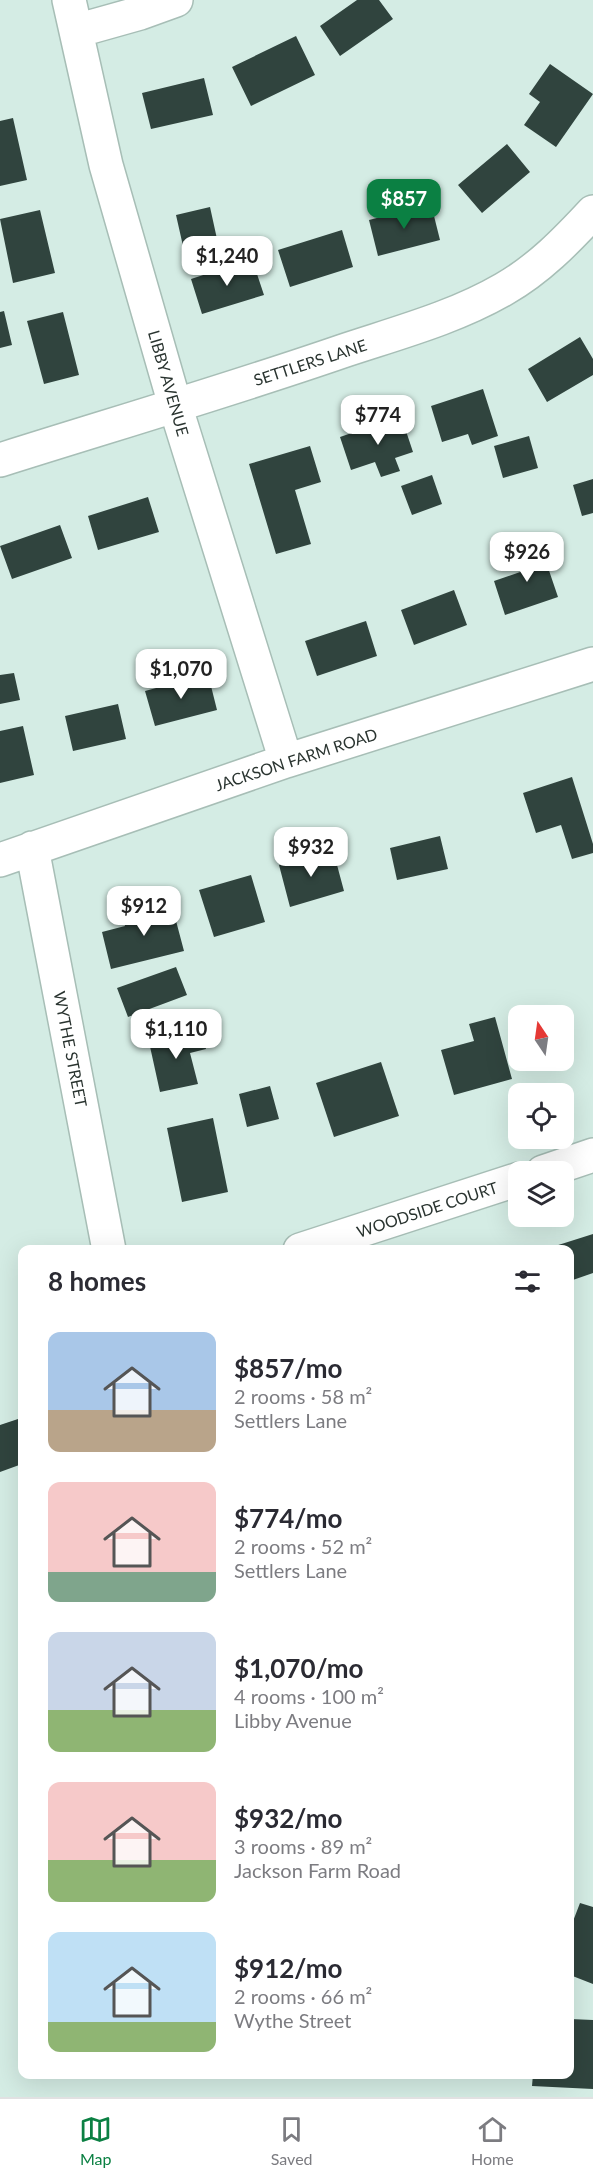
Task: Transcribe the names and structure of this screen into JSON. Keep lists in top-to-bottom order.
{
  "streets": {
    "street": [
      "SETTLERS LANE",
      "LIBBY AVENUE",
      "JACKSON FARM ROAD",
      "WYTHE STREET",
      "WOODSIDE COURT"
    ]
  },
  "crossings": [
    ["SETTLERS LANE", "LIBBY AVENUE"],
    ["LIBBY AVENUE", "JACKSON FARM ROAD"],
    ["JACKSON FARM ROAD", "WYTHE STREET"]
  ],
  "north": "top",
  "page": {
    "price": [
      "$857",
      "$1,240",
      "$774",
      "$926",
      "$1,070",
      "$932",
      "$912",
      "$1,110"
    ],
    "heading": "8 homes",
    "list": [
      {
        "name": "$857/mo",
        "note": "2 rooms · 58 m² · Settlers Lane"
      },
      {
        "name": "$774/mo",
        "note": "2 rooms · 52 m² · Settlers Lane"
      },
      {
        "name": "$1,070/mo",
        "note": "4 rooms · 100 m² · Libby Avenue"
      },
      {
        "name": "$932/mo",
        "note": "3 rooms · 89 m² · Jackson Farm Road"
      },
      {
        "name": "$912/mo",
        "note": "2 rooms · 66 m² · Wythe Street"
      }
    ],
    "tabs": ["Map", "Saved", "Home"]
  }
}
